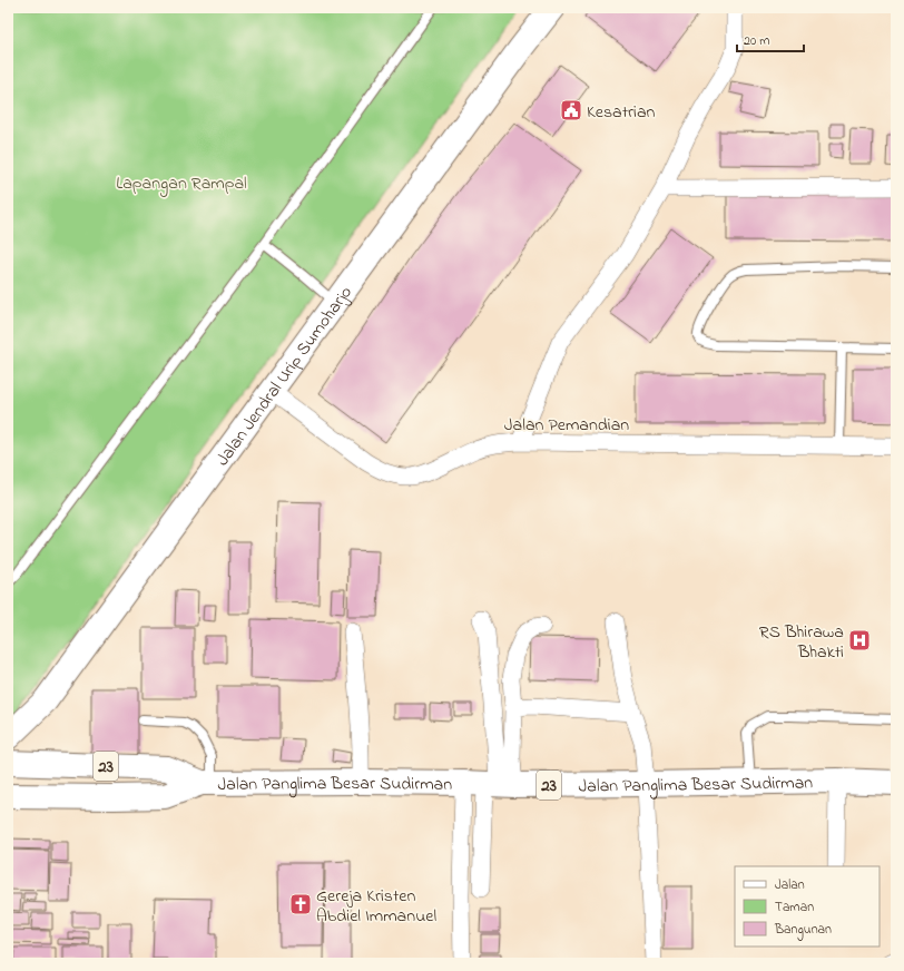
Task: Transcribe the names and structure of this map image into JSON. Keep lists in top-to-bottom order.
{
  "streets": {
    "main road": ["Jalan Jendral Urip Sumoharjo", "23", "Jalan Panglima Besar Sudirman"],
    "street": ["Jalan Pemandian"]
  },
  "crossings": [
    ["Jalan Jendral Urip Sumoharjo", "Jalan Pemandian"]
  ],
  "parks": ["Lapangan Rampal"],
  "places": {
    "public building": ["Kesatrian"],
    "hospital": ["RS Bhirawa Bhakti"],
    "church": ["Gereja Kristen Abdiel Immanuel"]
  },
  "legend": ["Jalan", "Taman", "Bangunan"],
  "scale_bar": "20 m"
}
